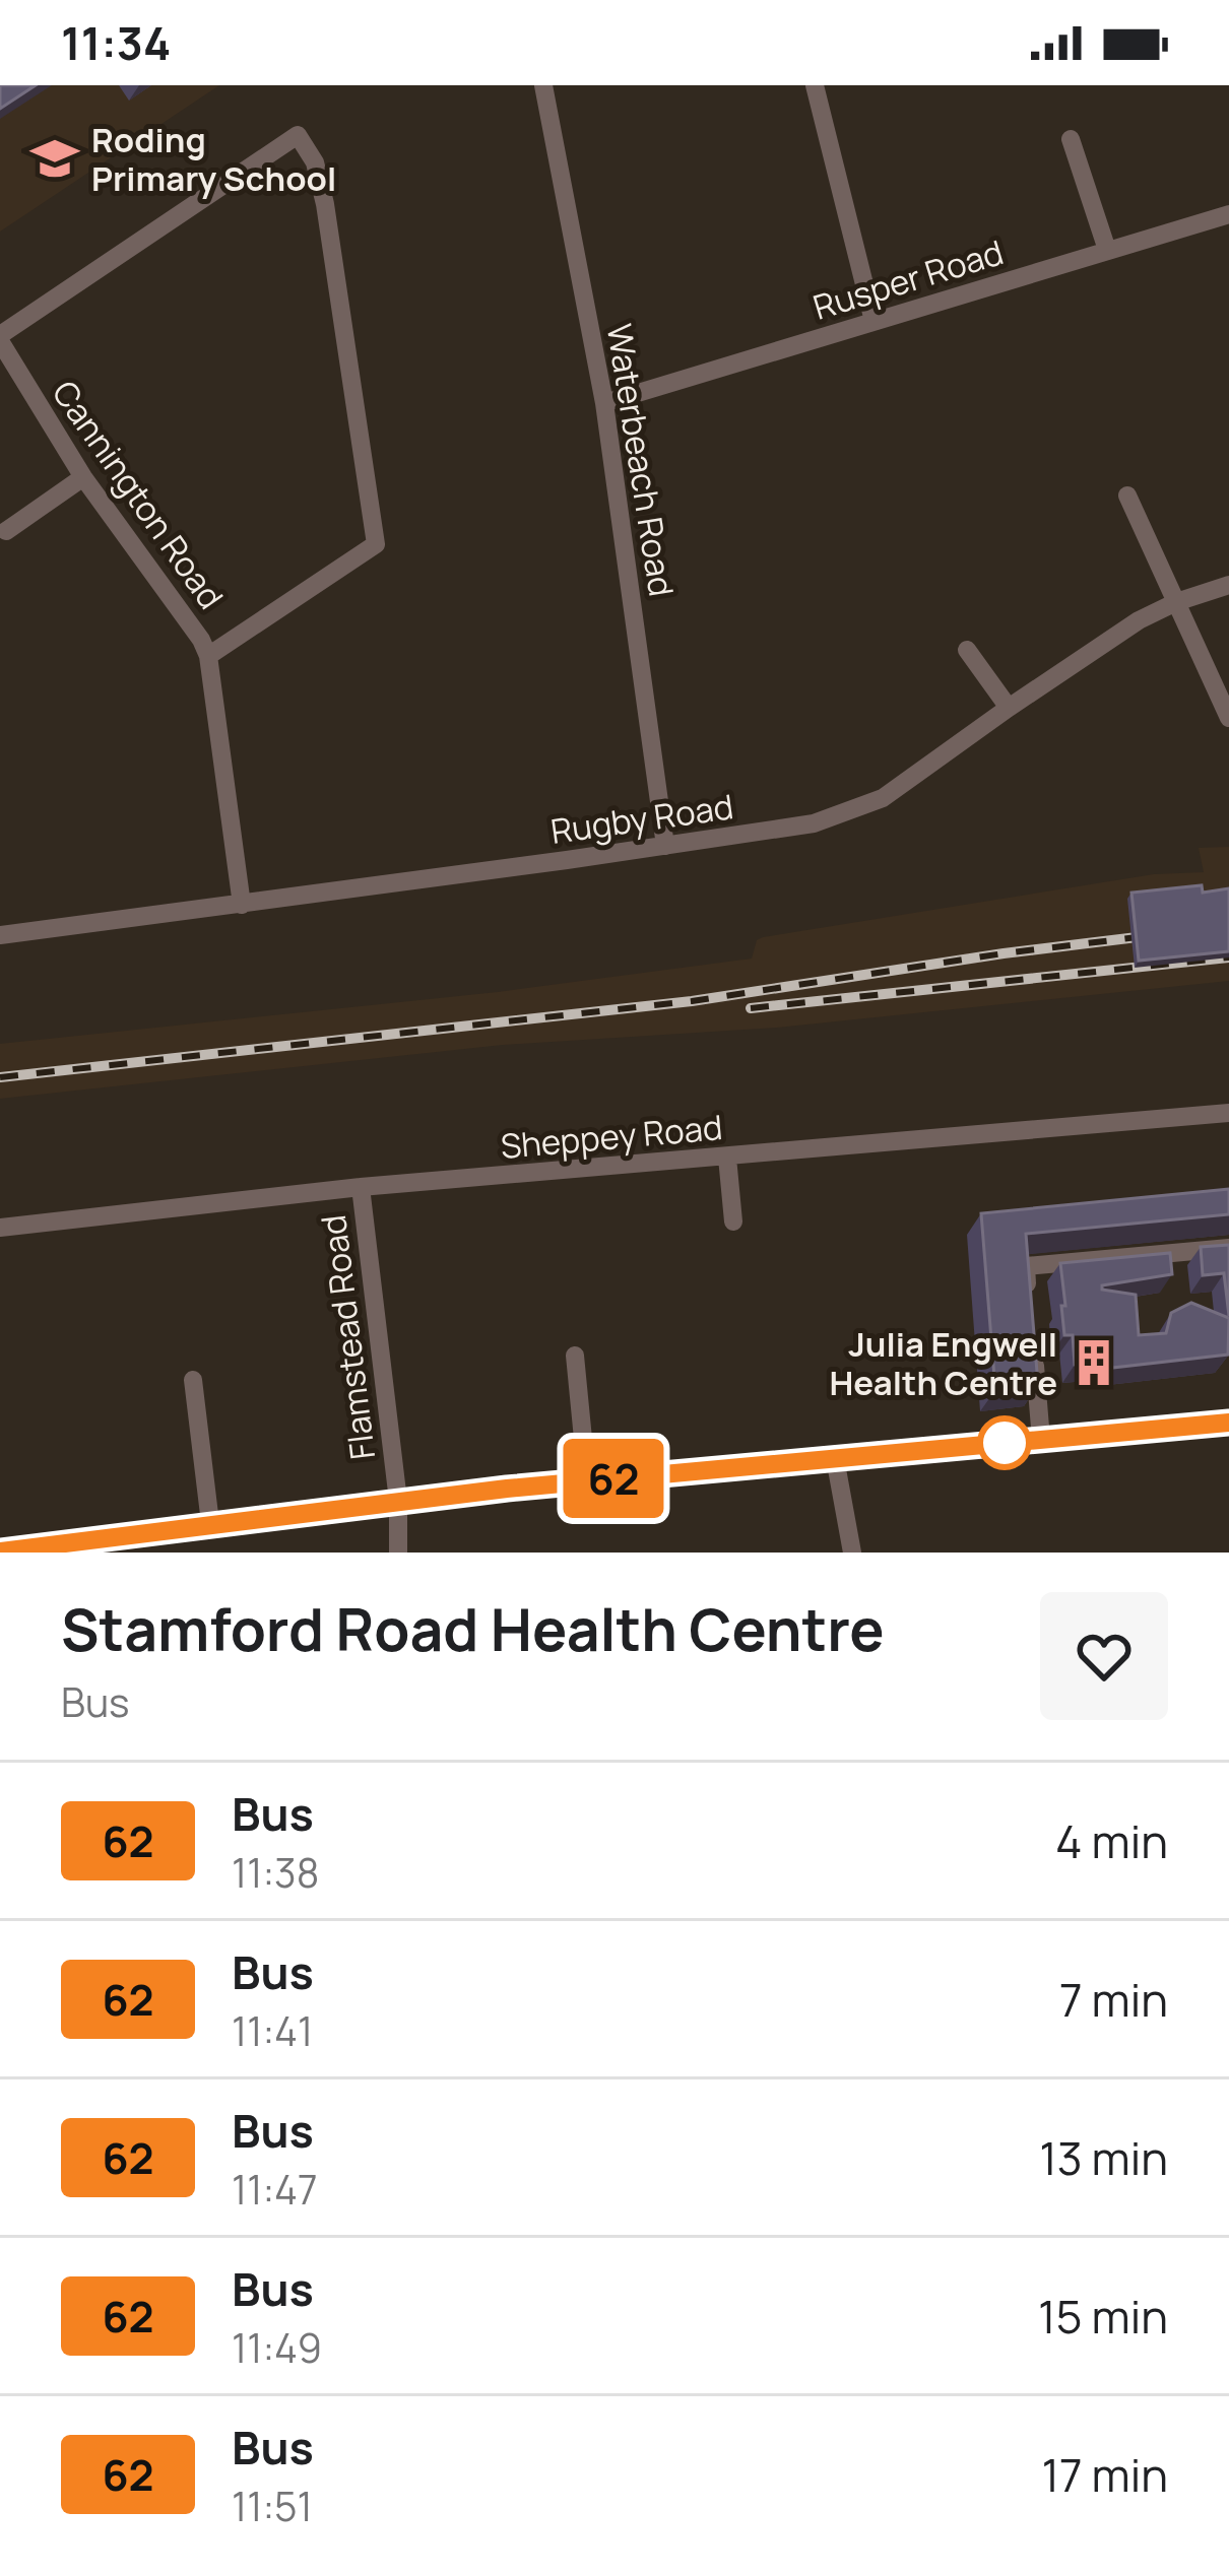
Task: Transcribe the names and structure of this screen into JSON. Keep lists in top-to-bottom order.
{
  "streets": {
    "street": [
      "Rusper Road",
      "Waterbeach Road",
      "Cannington Road",
      "Rugby Road",
      "Sheppey Road",
      "Flamstead Road"
    ]
  },
  "crossings": [
    ["Rusper Road", "Waterbeach Road"],
    ["Waterbeach Road", "Rugby Road"],
    ["Cannington Road", "Rugby Road"],
    ["Sheppey Road", "Flamstead Road"]
  ],
  "places": {
    "school or university": ["Roding Primary School"],
    "building": ["Julia Engwell Health Centre"]
  },
  "lines": ["bus line 62"],
  "page": {
    "status": "11:34",
    "on_map": "62",
    "heading": ["Stamford Road Health Centre", "Bus"],
    "list": [
      {
        "mark": "62",
        "name": "Bus",
        "note": "11:38",
        "value": "4 min"
      },
      {
        "mark": "62",
        "name": "Bus",
        "note": "11:41",
        "value": "7 min"
      },
      {
        "mark": "62",
        "name": "Bus",
        "note": "11:47",
        "value": "13 min"
      },
      {
        "mark": "62",
        "name": "Bus",
        "note": "11:49",
        "value": "15 min"
      },
      {
        "mark": "62",
        "name": "Bus",
        "note": "11:51",
        "value": "17 min"
      }
    ]
  }
}
